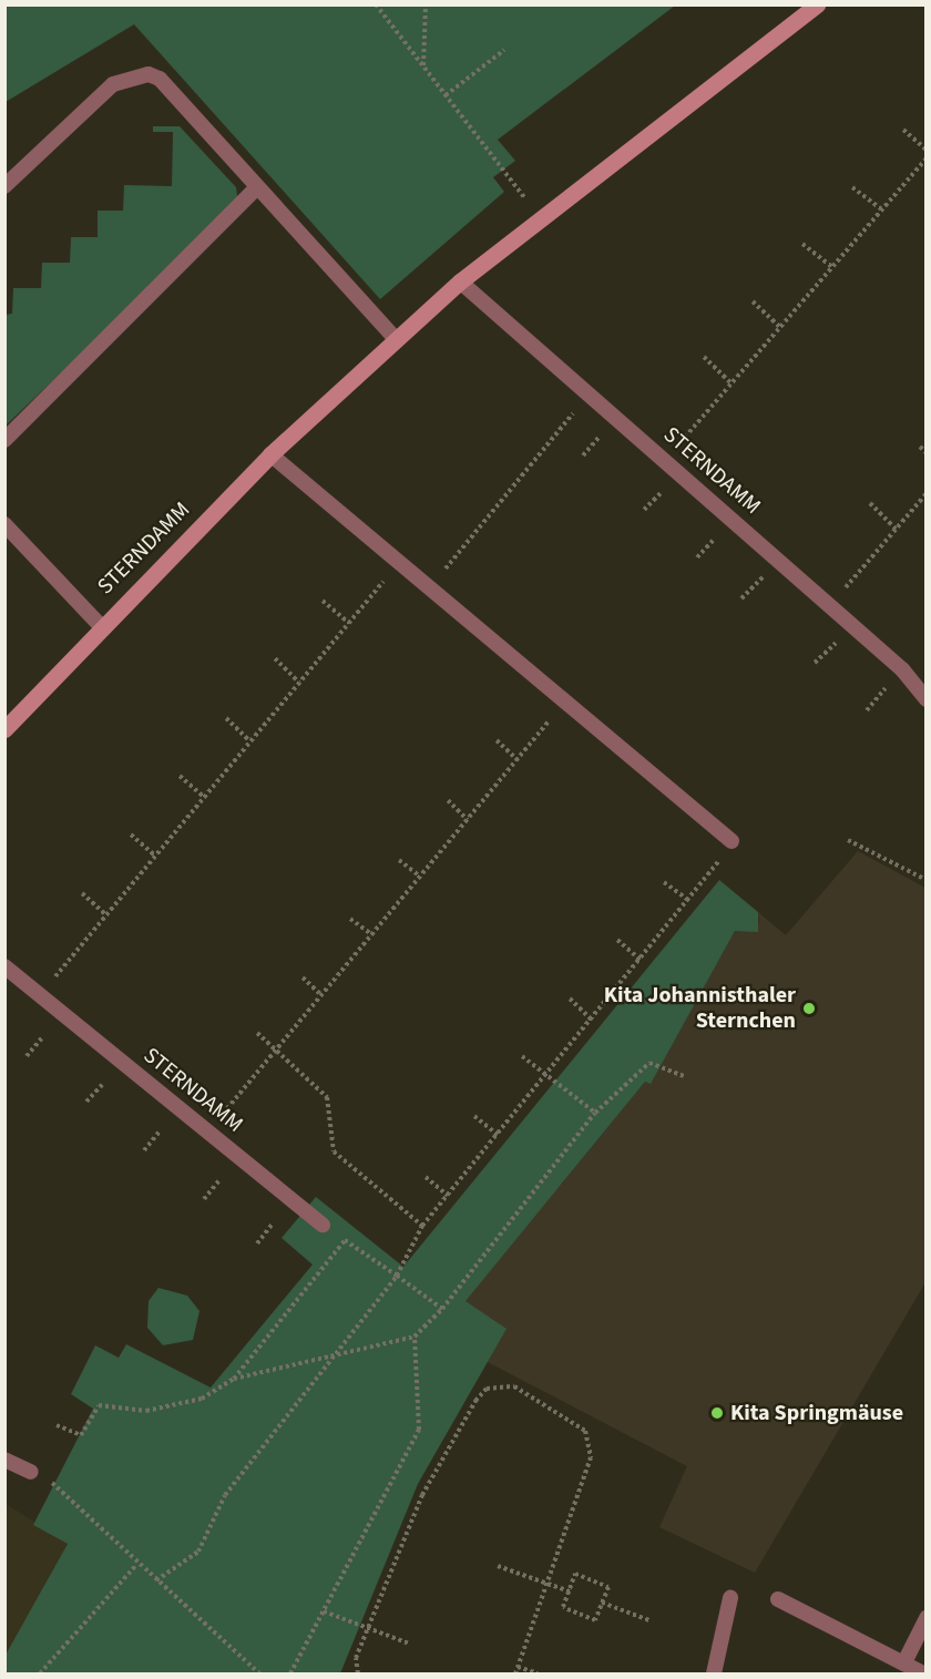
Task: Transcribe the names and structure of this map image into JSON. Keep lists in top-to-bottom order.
{
  "streets": {
    "street": ["STERNDAMM"]
  },
  "places": ["Kita Johannisthaler Sternchen", "Kita Springmäuse"]
}
